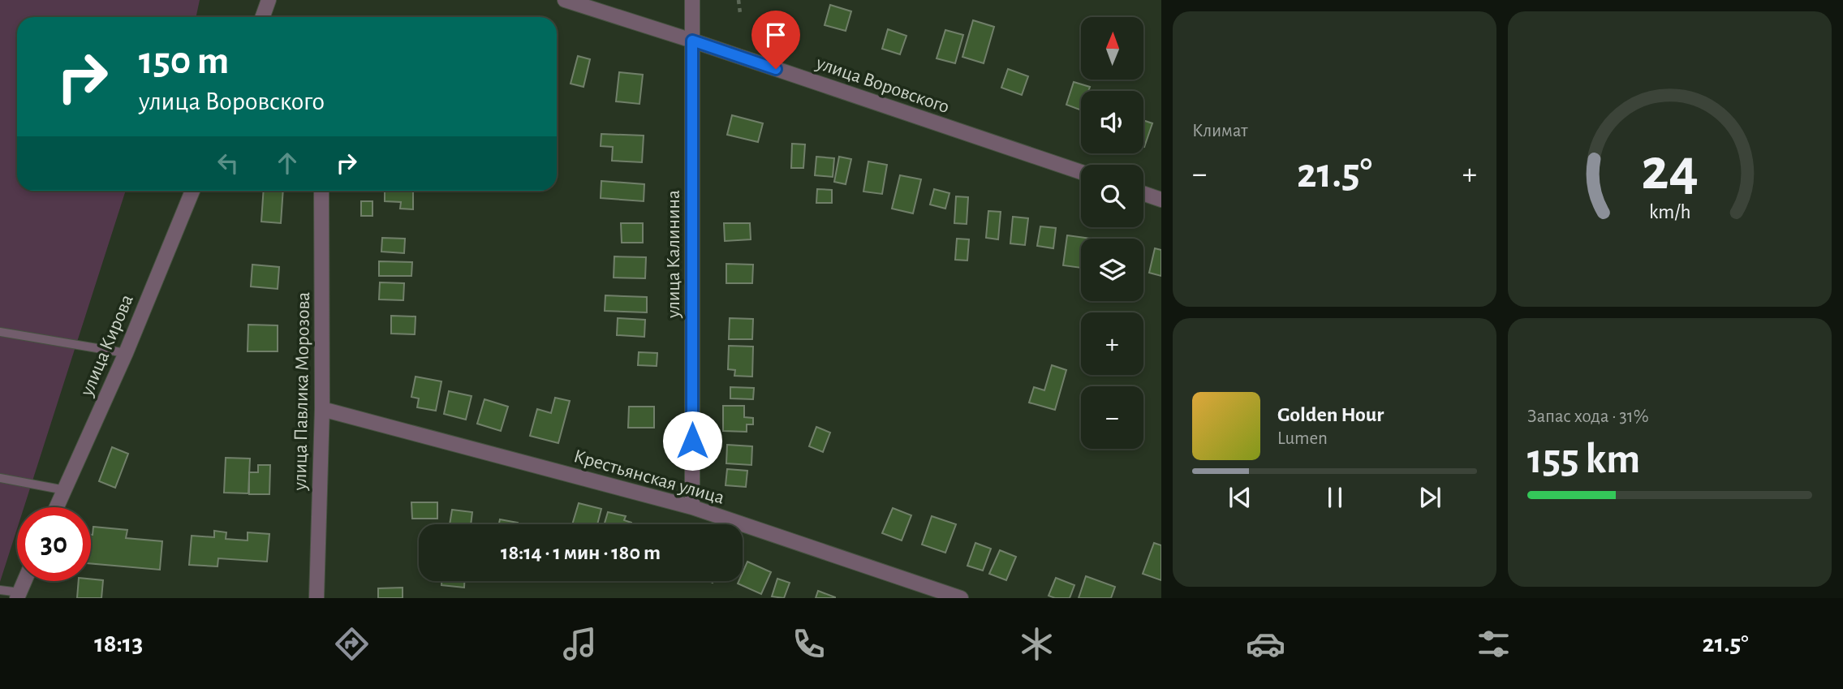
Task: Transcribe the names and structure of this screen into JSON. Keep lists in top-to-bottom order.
{
  "streets": {
    "street": [
      "улица Воровского",
      "улица Калинина",
      "улица Кирова",
      "улица Павлика Морозова",
      "Крестьянская улица"
    ]
  },
  "crossings": [
    ["улица Воровского", "улица Калинина"],
    ["улица Калинина", "Крестьянская улица"],
    ["улица Павлика Морозова", "Крестьянская улица"]
  ],
  "north": "top",
  "page": {
    "tile": [
      "Климат",
      ["Запас хода · 31%", "155 km"]
    ],
    "map_buttons": ["+", "−"],
    "turn": ["150 m", "улица Воровского"],
    "heat": ["−", "21.5°", "+"],
    "song": ["Golden Hour", "Lumen"],
    "limit": "30",
    "trip": "18:14 · 1 мин · 180 m",
    "tabs": ["18:13", "21.5°"],
    "gauge": ["24", "km/h"]
  }
}
